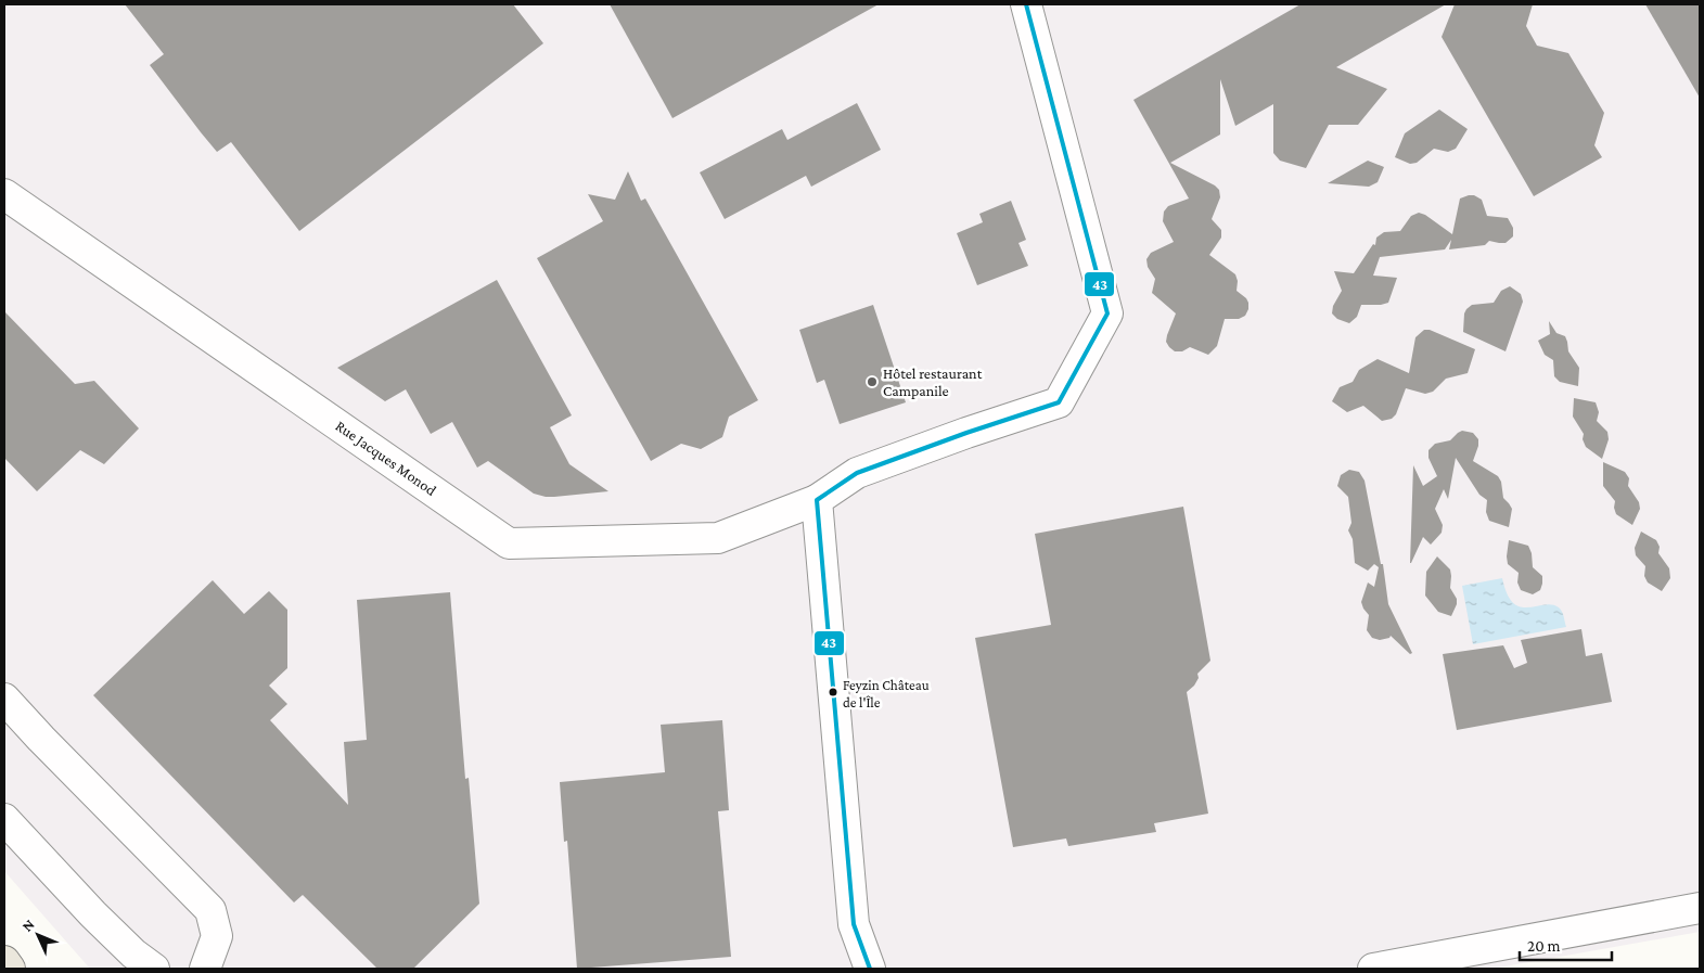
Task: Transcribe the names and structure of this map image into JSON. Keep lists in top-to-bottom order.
{
  "streets": {
    "street": ["Rue Jacques Monod"]
  },
  "places": ["Hôtel restaurant Campanile", "Feyzin Château de l'Île"],
  "lines": ["transit line 43"],
  "scale_bar": "20 m",
  "north": "top left"
}
